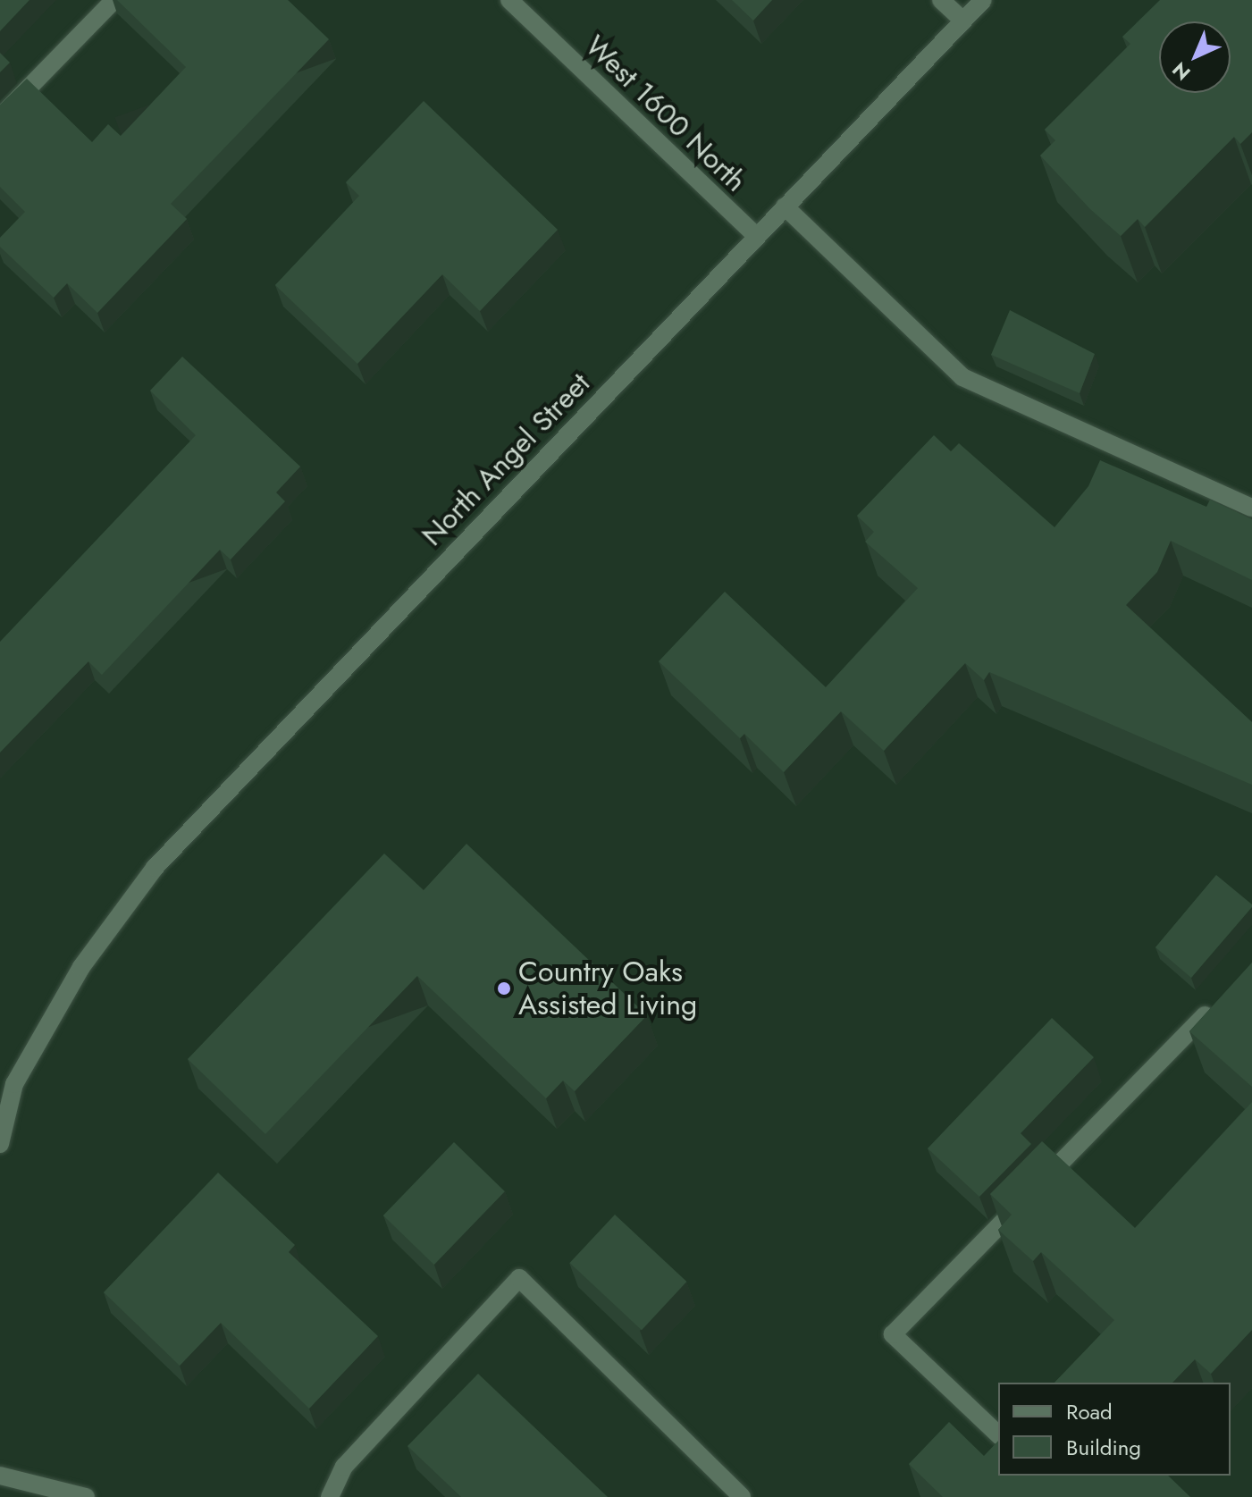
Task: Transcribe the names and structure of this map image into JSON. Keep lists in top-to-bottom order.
{
  "streets": {
    "street": ["West 1600 North", "North Angel Street"]
  },
  "crossings": [
    ["West 1600 North", "North Angel Street"]
  ],
  "places": ["Country Oaks Assisted Living"],
  "legend": ["Road", "Building"],
  "north": "bottom left"
}
